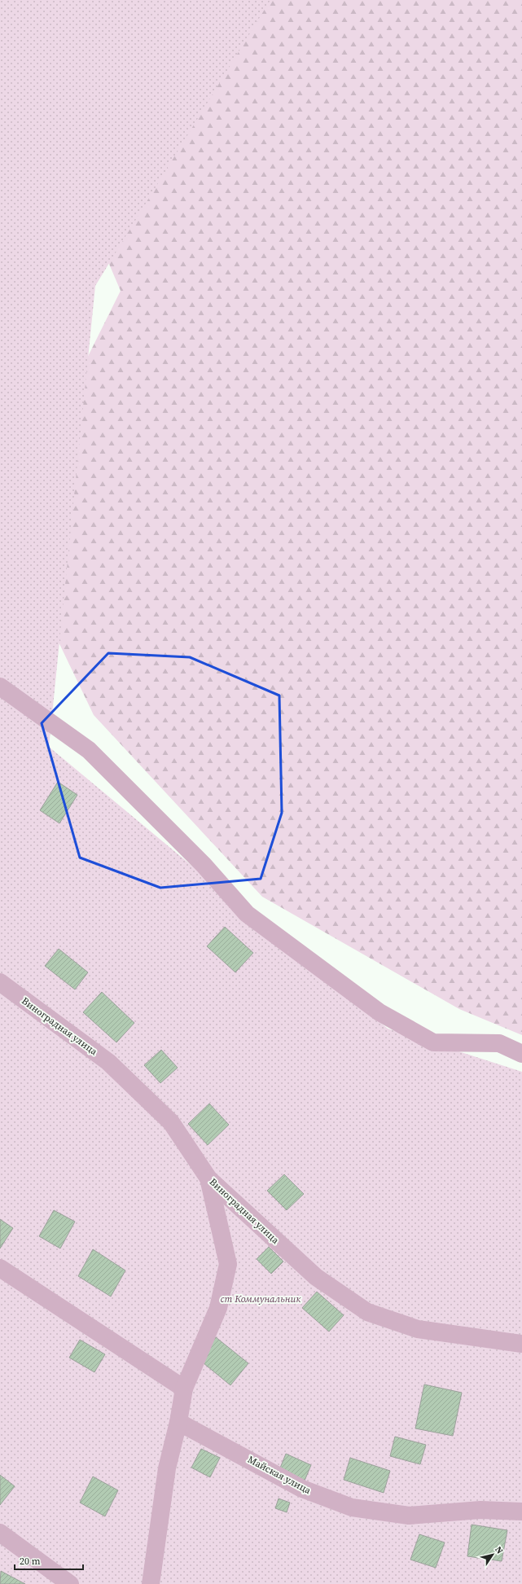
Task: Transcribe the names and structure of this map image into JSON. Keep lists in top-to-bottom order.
{
  "streets": {
    "street": ["Виноградная улица", "Майская улица"]
  },
  "parks": ["ст Коммунальник"],
  "scale_bar": "20 m",
  "north": "top right"
}
